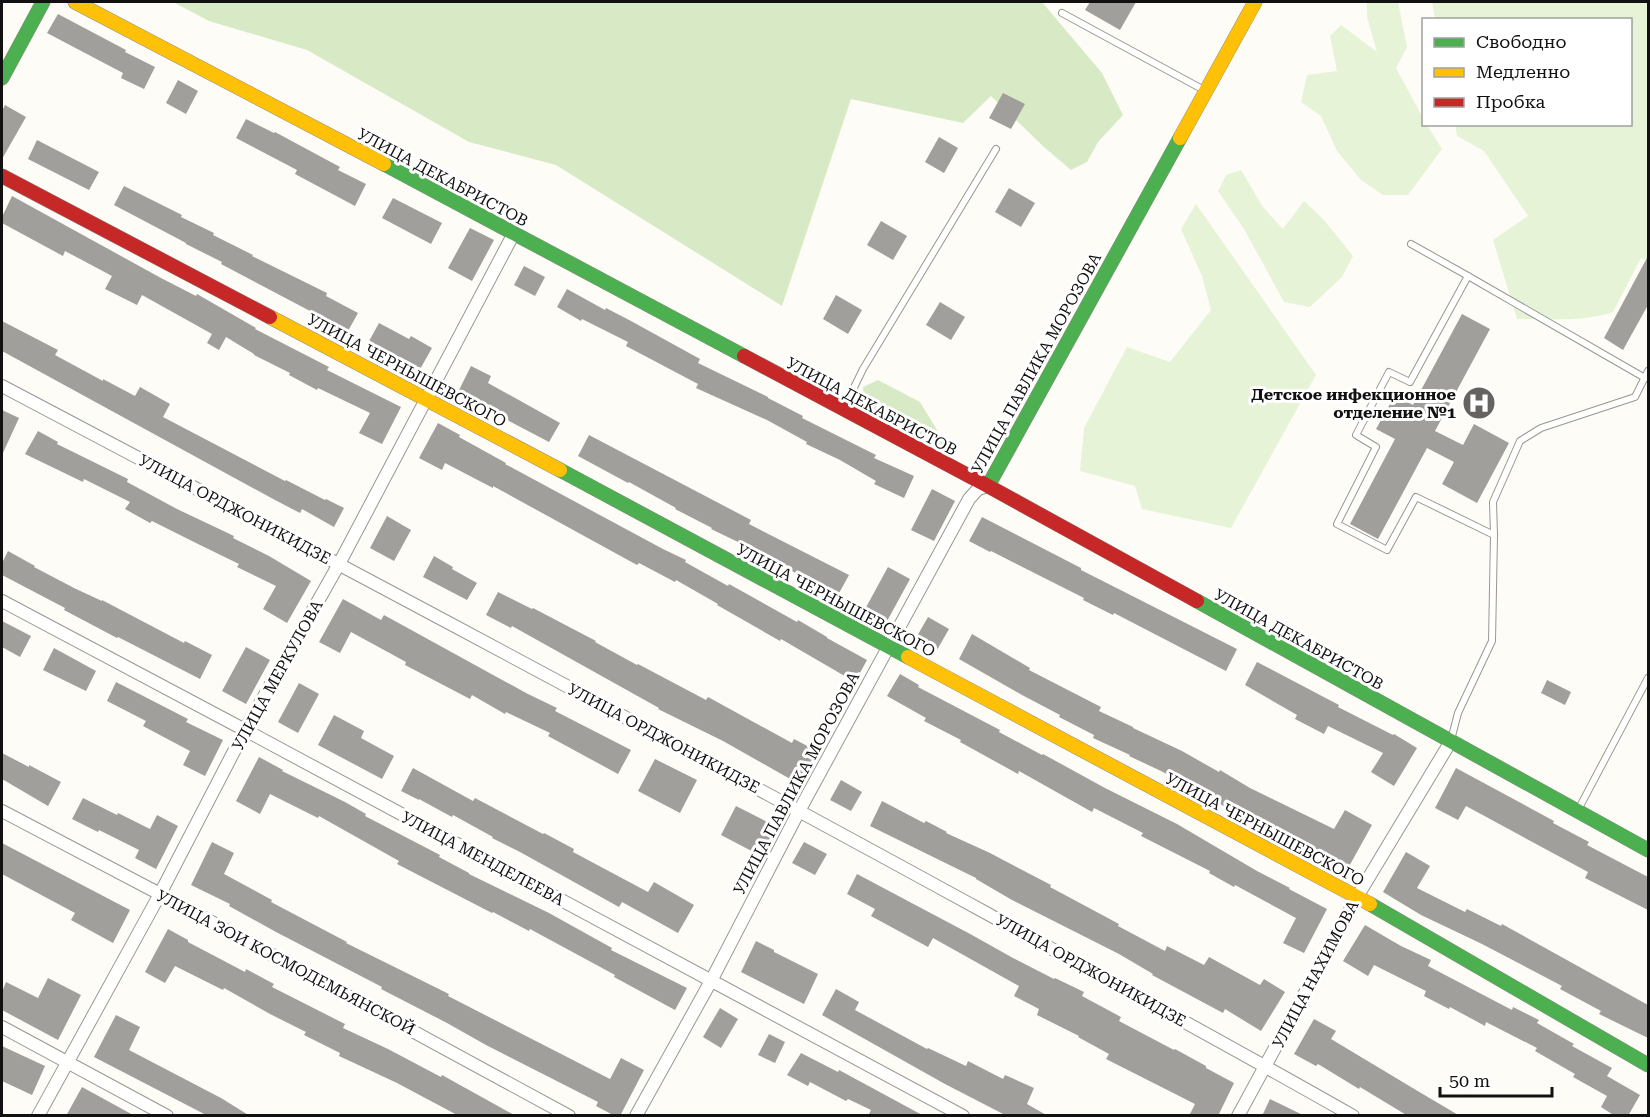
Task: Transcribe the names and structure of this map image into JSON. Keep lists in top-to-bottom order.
{
  "streets": {
    "street": [
      "УЛИЦА ДЕКАБРИСТОВ",
      "УЛИЦА ПАВЛИКА МОРОЗОВА",
      "УЛИЦА ЧЕРНЫШЕВСКОГО",
      "УЛИЦА ОРДЖОНИКИДЗЕ",
      "УЛИЦА МЕРКУЛОВА",
      "УЛИЦА МЕНДЕЛЕЕВА",
      "УЛИЦА ЗОИ КОСМОДЕМЬЯНСКОЙ",
      "УЛИЦА НАХИМОВА"
    ]
  },
  "crossings": [
    ["УЛИЦА ДЕКАБРИСТОВ", "УЛИЦА ПАВЛИКА МОРОЗОВА"],
    ["УЛИЦА ДЕКАБРИСТОВ", "УЛИЦА МЕРКУЛОВА"],
    ["УЛИЦА ДЕКАБРИСТОВ", "УЛИЦА НАХИМОВА"],
    ["УЛИЦА ПАВЛИКА МОРОЗОВА", "УЛИЦА ЧЕРНЫШЕВСКОГО"],
    ["УЛИЦА ПАВЛИКА МОРОЗОВА", "УЛИЦА ОРДЖОНИКИДЗЕ"],
    ["УЛИЦА ПАВЛИКА МОРОЗОВА", "УЛИЦА МЕНДЕЛЕЕВА"],
    ["УЛИЦА ЧЕРНЫШЕВСКОГО", "УЛИЦА МЕРКУЛОВА"],
    ["УЛИЦА ЧЕРНЫШЕВСКОГО", "УЛИЦА НАХИМОВА"],
    ["УЛИЦА ОРДЖОНИКИДЗЕ", "УЛИЦА МЕРКУЛОВА"],
    ["УЛИЦА ОРДЖОНИКИДЗЕ", "УЛИЦА НАХИМОВА"],
    ["УЛИЦА МЕРКУЛОВА", "УЛИЦА МЕНДЕЛЕЕВА"],
    ["УЛИЦА МЕРКУЛОВА", "УЛИЦА ЗОИ КОСМОДЕМЬЯНСКОЙ"]
  ],
  "places": {
    "hospital": ["Детское инфекционное отделение №1"]
  },
  "legend": ["Свободно", "Медленно", "Пробка"],
  "scale_bar": "50 m"
}
